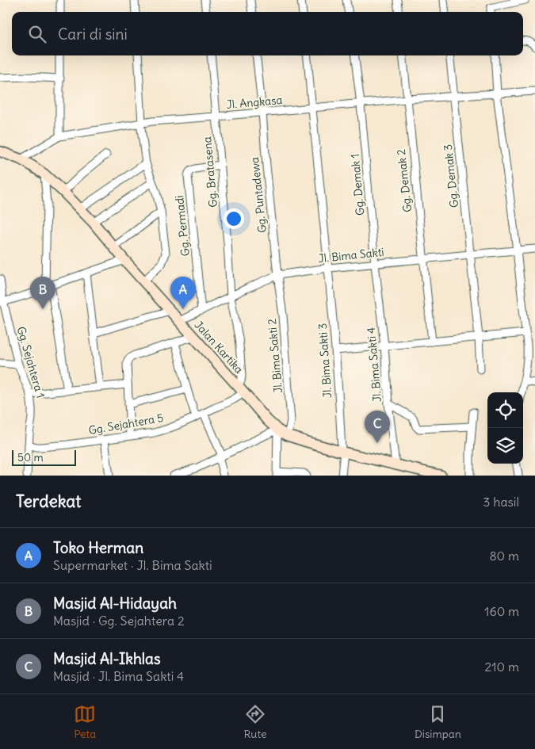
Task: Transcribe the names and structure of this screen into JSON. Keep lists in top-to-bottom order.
{
  "streets": {
    "street": [
      "Jl. Angkasa",
      "Gg. Bratasena",
      "Gg. Demak 3",
      "Gg. Demak 2",
      "Gg. Demak 1",
      "Gg. Puntadewa",
      "Gg. Permadi",
      "Jl. Bima Sakti",
      "Jalan Kartika",
      "Jl. Bima Sakti 2",
      "Jl. Bima Sakti 3",
      "Gg. Sejahtera 1",
      "Jl. Bima Sakti 4",
      "Gg. Sejahtera 5"
    ]
  },
  "crossings": [
    ["Jl. Angkasa", "Gg. Bratasena"],
    ["Jl. Angkasa", "Gg. Demak 3"],
    ["Jl. Angkasa", "Gg. Demak 2"],
    ["Jl. Angkasa", "Gg. Demak 1"],
    ["Jl. Angkasa", "Gg. Puntadewa"],
    ["Jl. Angkasa", "Jalan Kartika"],
    ["Jl. Angkasa", "Jl. Bima Sakti 3"],
    ["Gg. Bratasena", "Gg. Permadi"],
    ["Gg. Bratasena", "Jl. Bima Sakti"],
    ["Gg. Bratasena", "Jalan Kartika"],
    ["Gg. Bratasena", "Gg. Sejahtera 5"],
    ["Gg. Demak 3", "Jl. Bima Sakti"],
    ["Gg. Demak 2", "Jl. Bima Sakti"],
    ["Gg. Demak 1", "Jl. Bima Sakti"],
    ["Gg. Demak 1", "Jl. Bima Sakti 4"],
    ["Gg. Puntadewa", "Jl. Bima Sakti"],
    ["Gg. Puntadewa", "Jl. Bima Sakti 2"],
    ["Gg. Permadi", "Jl. Bima Sakti"],
    ["Jl. Bima Sakti", "Jalan Kartika"],
    ["Jl. Bima Sakti", "Jl. Bima Sakti 2"],
    ["Jl. Bima Sakti", "Jl. Bima Sakti 3"],
    ["Jl. Bima Sakti", "Jl. Bima Sakti 4"],
    ["Jalan Kartika", "Jl. Bima Sakti 2"],
    ["Jalan Kartika", "Jl. Bima Sakti 3"],
    ["Jalan Kartika", "Jl. Bima Sakti 4"],
    ["Jalan Kartika", "Gg. Sejahtera 5"],
    ["Gg. Sejahtera 1", "Gg. Sejahtera 5"]
  ],
  "scale_bar": "50 m",
  "page": {
    "search": "Cari di sini",
    "pins": ["A", "B", "C"],
    "scale": "50 m",
    "heading": ["Terdekat", "3 hasil"],
    "list": [
      {
        "mark": "A",
        "name": "Toko Herman",
        "note": "Supermarket · Jl. Bima Sakti",
        "value": "80 m"
      },
      {
        "mark": "B",
        "name": "Masjid Al-Hidayah",
        "note": "Masjid · Gg. Sejahtera 2",
        "value": "160 m"
      },
      {
        "mark": "C",
        "name": "Masjid Al-Ikhlas",
        "note": "Masjid · Jl. Bima Sakti 4",
        "value": "210 m"
      }
    ],
    "nav": ["Peta", "Rute", "Disimpan"]
  }
}
